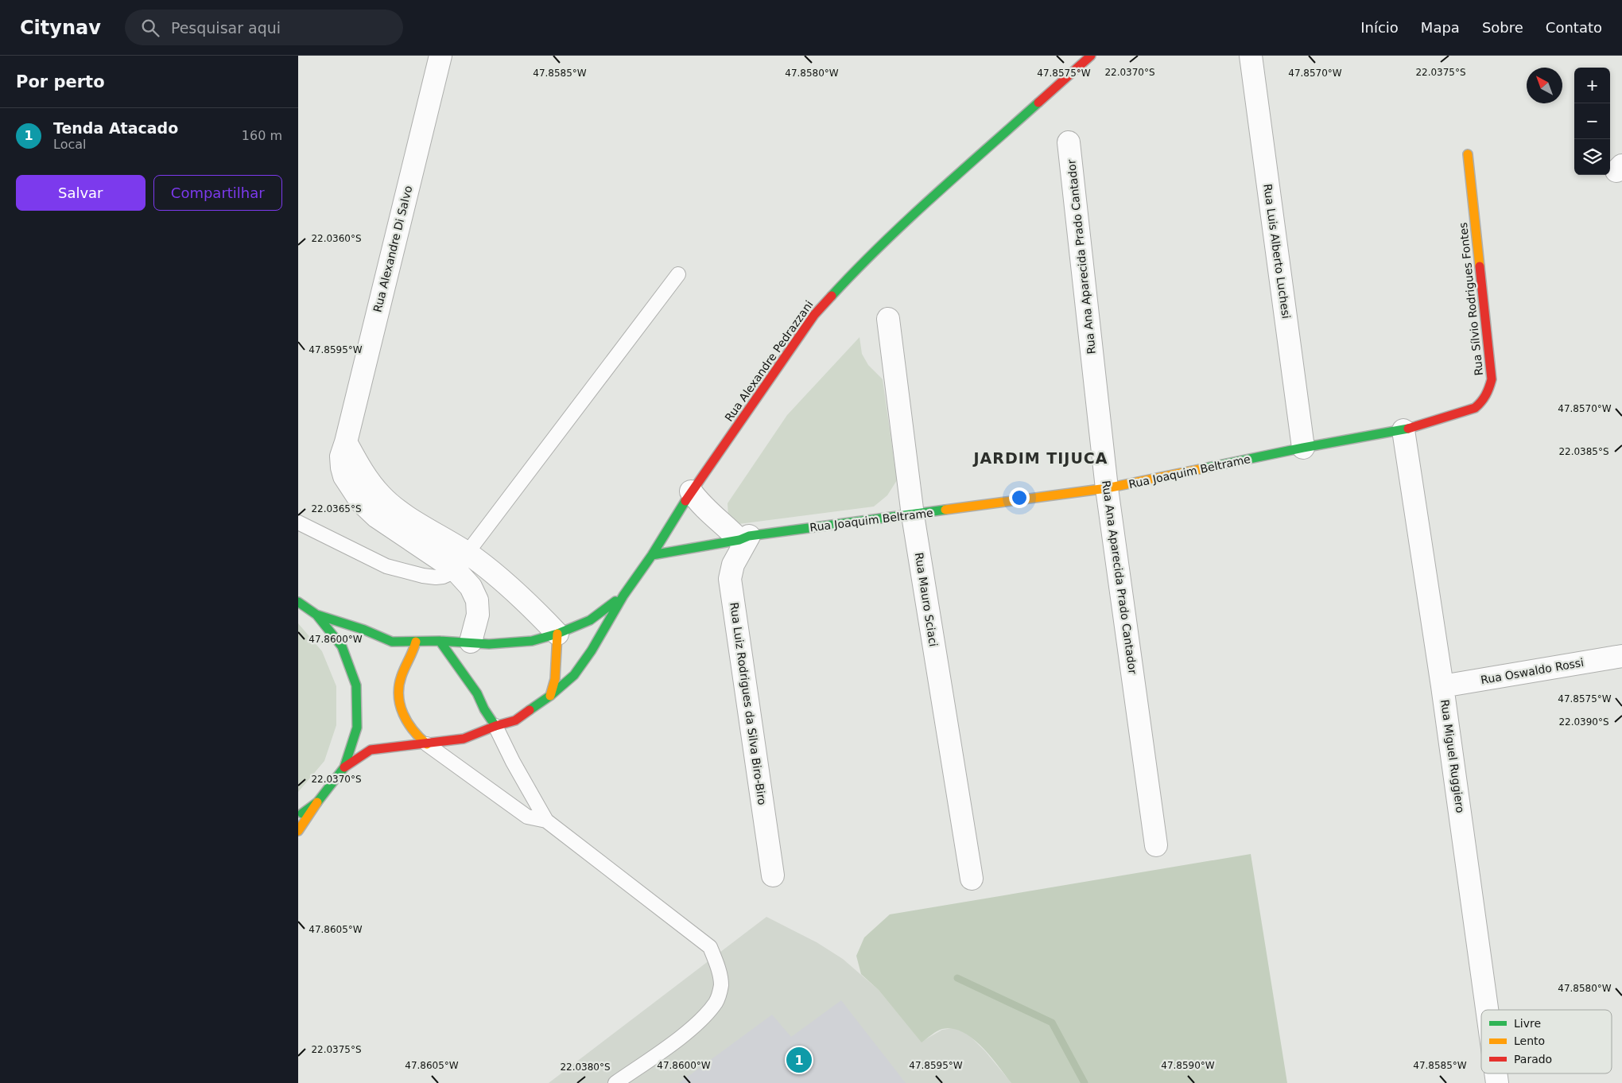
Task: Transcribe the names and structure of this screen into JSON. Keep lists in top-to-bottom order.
{
  "streets": {
    "main road": ["Rua Sílvio Rodrigues Fontes", "Rua Alexandre Pedrazzani", "Rua Joaquim Beltrame"],
    "street": [
      "Rua Alexandre Di Salvo",
      "Rua Luis Alberto Luchesi",
      "Rua Ana Aparecida Prado Cantador",
      "Rua Mauro Sciaci",
      "Rua Oswaldo Rossi",
      "Rua Luiz Rodrigues da Silva Biro-Biro",
      "Rua Miguel Ruggiero"
    ]
  },
  "crossings": [
    ["Rua Alexandre Di Salvo", "Rua Alexandre Pedrazzani"],
    ["Rua Luis Alberto Luchesi", "Rua Joaquim Beltrame"],
    ["Rua Ana Aparecida Prado Cantador", "Rua Joaquim Beltrame"],
    ["Rua Sílvio Rodrigues Fontes", "Rua Joaquim Beltrame"],
    ["Rua Sílvio Rodrigues Fontes", "Rua Miguel Ruggiero"],
    ["Rua Alexandre Pedrazzani", "Rua Joaquim Beltrame"],
    ["Rua Joaquim Beltrame", "Rua Mauro Sciaci"],
    ["Rua Joaquim Beltrame", "Rua Luiz Rodrigues da Silva Biro-Biro"],
    ["Rua Joaquim Beltrame", "Rua Miguel Ruggiero"],
    ["Rua Oswaldo Rossi", "Rua Miguel Ruggiero"]
  ],
  "districts": ["JARDIM TIJUCA"],
  "legend": ["Livre", "Lento", "Parado"],
  "north": "top left",
  "page": {
    "header": "Citynav",
    "search": "Pesquisar aqui",
    "nav": [
      "Início",
      "Mapa",
      "Sobre",
      "Contato"
    ],
    "heading": "Por perto",
    "map_buttons": ["+", "−"],
    "list": [
      {
        "mark": "1",
        "name": "Tenda Atacado",
        "note": "Local",
        "value": "160 m"
      }
    ],
    "buttons": ["Salvar", "Compartilhar"],
    "pins": "1"
  },
  "coordinates": [
    "22.0370°S",
    "22.0375°S",
    "47.8580°W",
    "47.8585°W",
    "47.8575°W",
    "47.8570°W",
    "22.0360°S",
    "47.8595°W",
    "22.0385°S",
    "22.0365°S",
    "47.8600°W",
    "22.0390°S",
    "47.8605°W",
    "47.8590°W",
    "22.0380°S"
  ]
}
